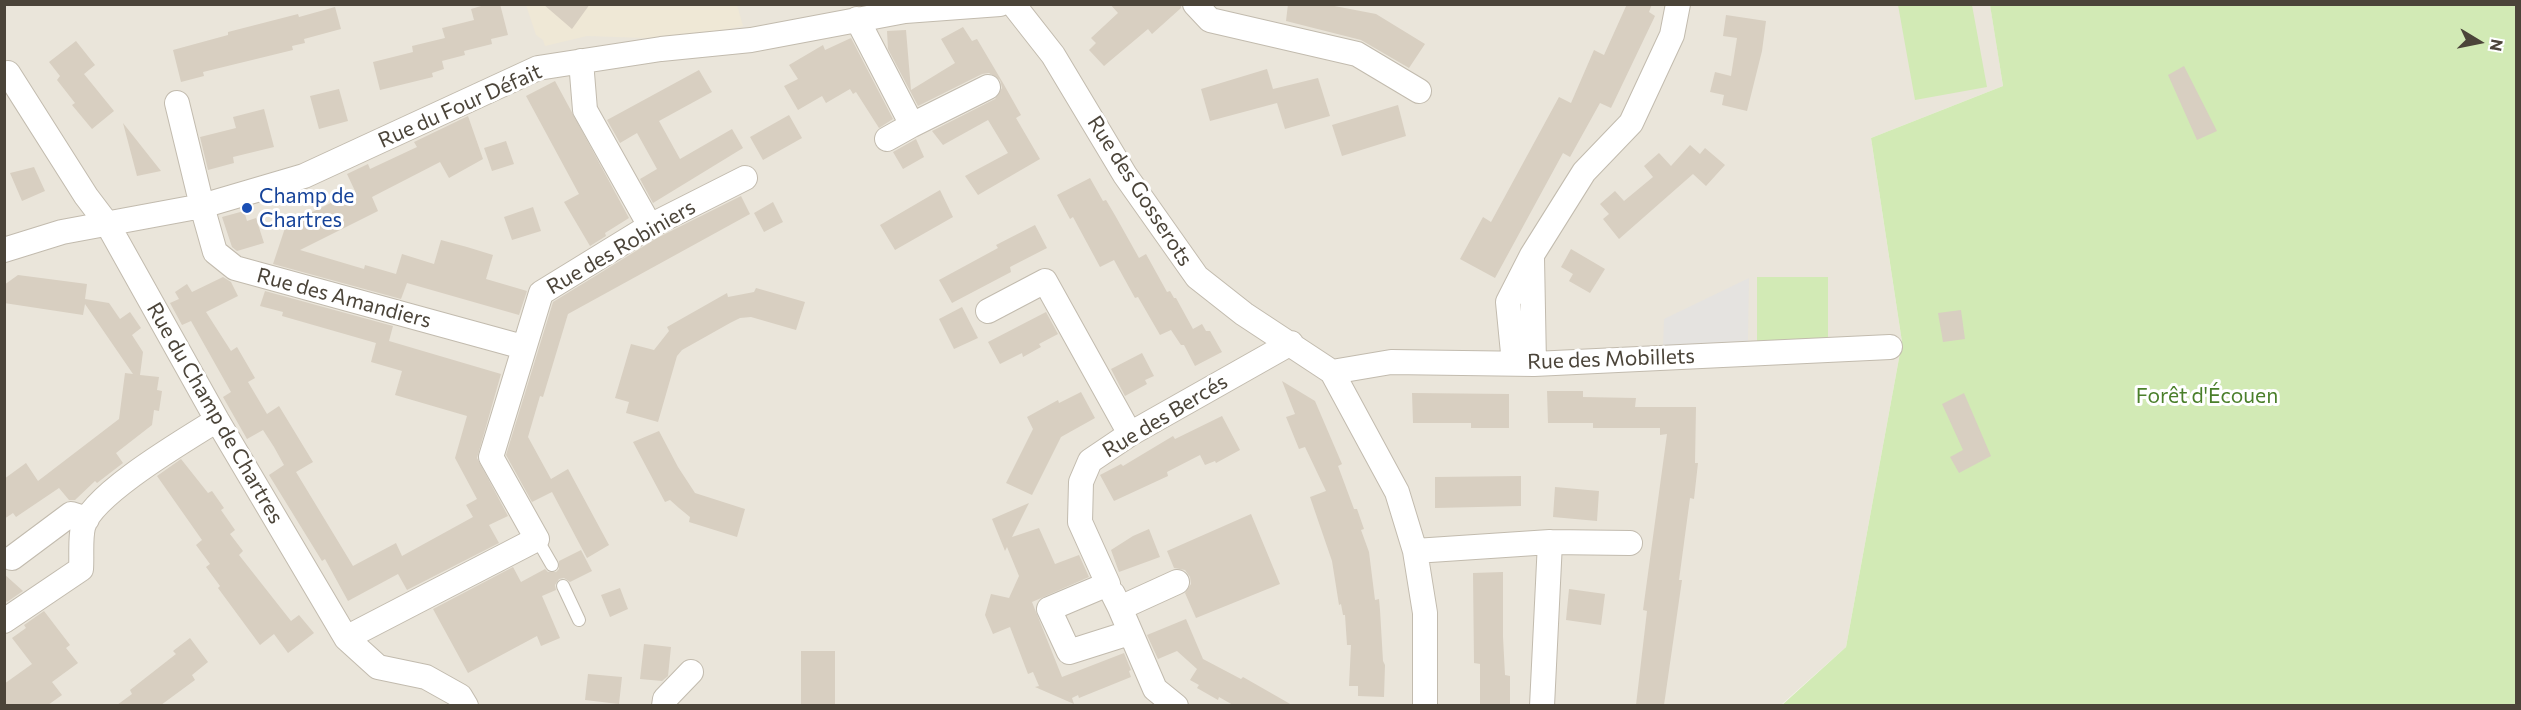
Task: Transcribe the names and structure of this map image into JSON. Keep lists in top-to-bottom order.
{
  "streets": {
    "street": [
      "Rue du Four Défait",
      "Rue des Gosserots",
      "Rue des Robiniers",
      "Rue des Amandiers",
      "Rue des Mobillets",
      "Rue du Champ de Chartres",
      "Rue des Bercés"
    ]
  },
  "crossings": [
    ["Rue du Four Défait", "Rue des Amandiers"],
    ["Rue du Four Défait", "Rue du Champ de Chartres"],
    ["Rue des Gosserots", "Rue des Mobillets"],
    ["Rue des Gosserots", "Rue des Bercés"],
    ["Rue des Robiniers", "Rue des Amandiers"]
  ],
  "parks": ["Forêt d'Écouen"],
  "places": ["Champ de Chartres"],
  "north": "right"
}
